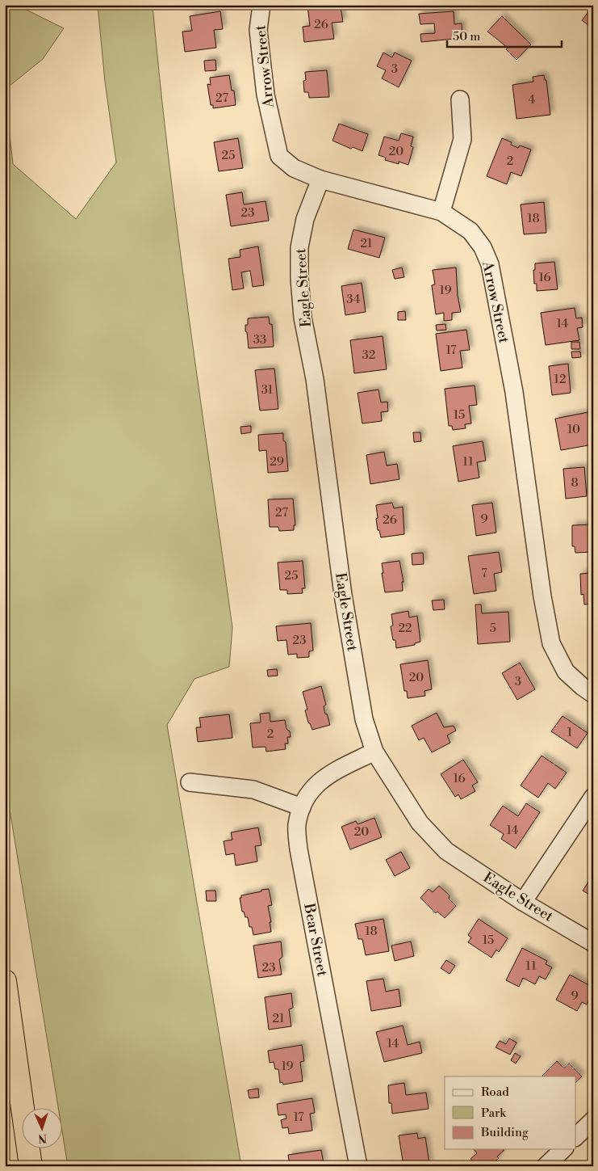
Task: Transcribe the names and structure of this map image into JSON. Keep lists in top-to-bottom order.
{
  "streets": {
    "street": ["Arrow Street", "Eagle Street", "Bear Street"]
  },
  "crossings": [
    ["Arrow Street", "Eagle Street"],
    ["Eagle Street", "Bear Street"]
  ],
  "house_numbers": [
    "26",
    "3",
    "27",
    "4",
    "20",
    "25",
    "2",
    "23",
    "18",
    "21",
    "16",
    "19",
    "34",
    "14",
    "33",
    "17",
    "32",
    "12",
    "31",
    "15",
    "10",
    "29",
    "11",
    "8",
    "27",
    "9",
    "26",
    "7",
    "25",
    "22",
    "5",
    "23",
    "20",
    "3",
    "1",
    "2",
    "16",
    "14",
    "20",
    "18",
    "15",
    "11",
    "23",
    "9",
    "21",
    "14",
    "19",
    "17"
  ],
  "legend": ["Road", "Park", "Building"],
  "scale_bar": "50 m",
  "north": "bottom"
}
